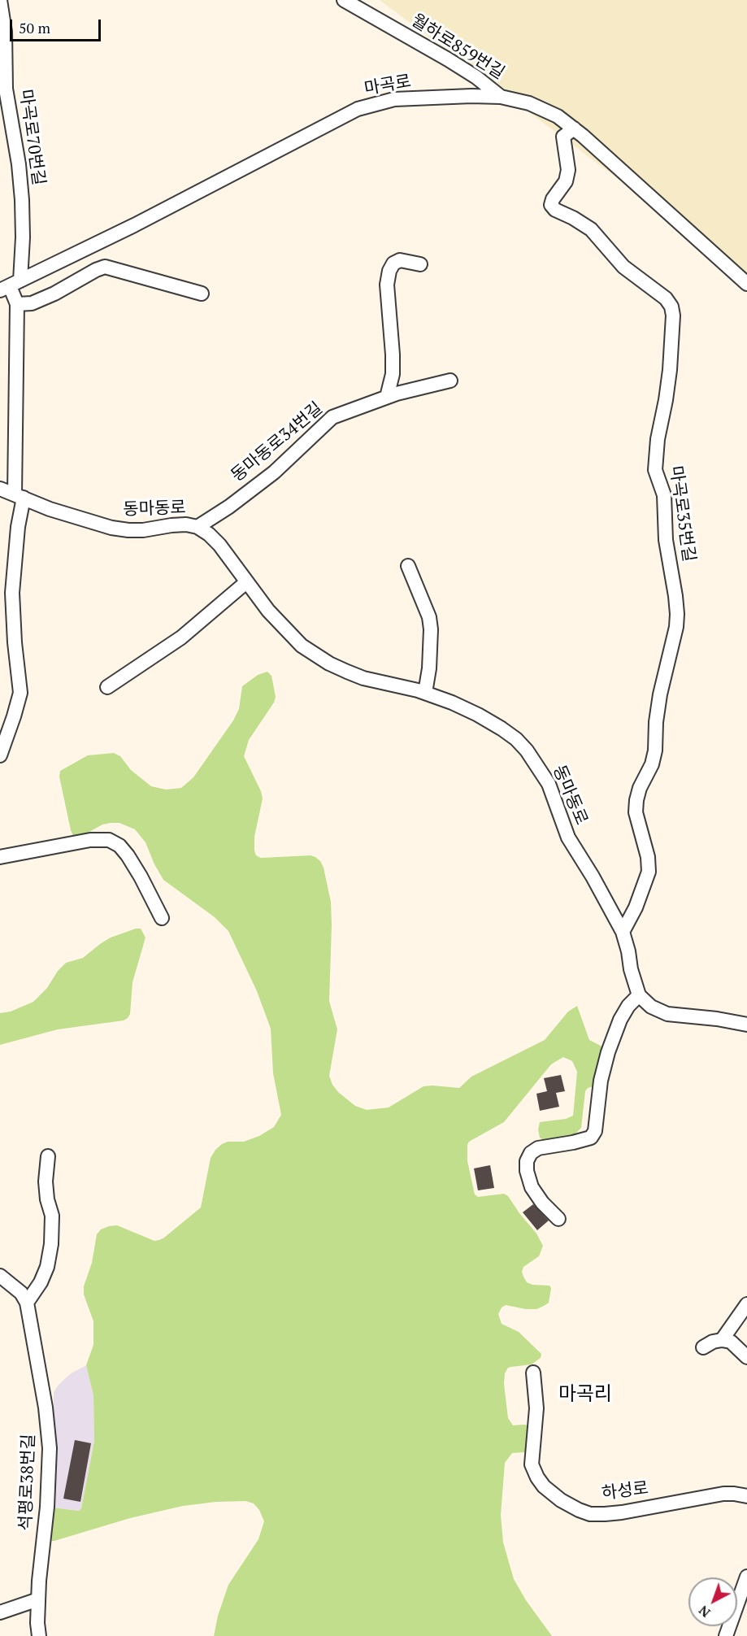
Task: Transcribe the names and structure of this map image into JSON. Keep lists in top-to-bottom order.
{
  "streets": {
    "street": [
      "월하로859번길",
      "마곡로",
      "마곡로70번길",
      "동마동로34번길",
      "동마동로",
      "마곡로35번길",
      "석평로38번길",
      "하성로"
    ]
  },
  "crossings": [
    ["월하로859번길", "마곡로"],
    ["마곡로", "마곡로70번길"],
    ["마곡로", "마곡로35번길"],
    ["동마동로34번길", "동마동로"],
    ["동마동로", "마곡로35번길"]
  ],
  "districts": ["마곡리"],
  "scale_bar": "50 m",
  "north": "bottom left"
}
